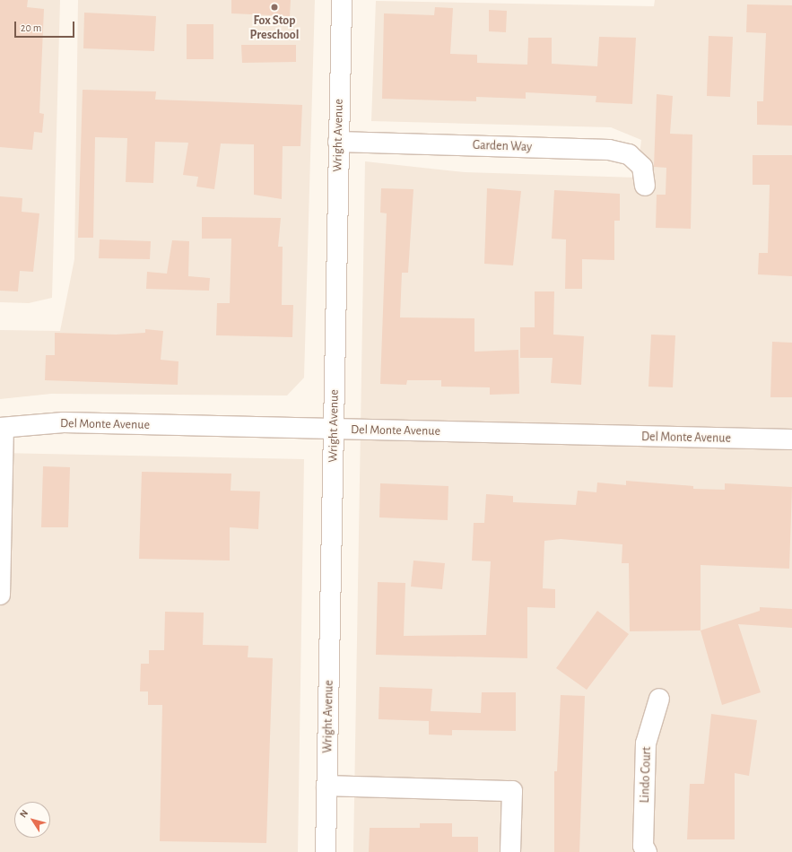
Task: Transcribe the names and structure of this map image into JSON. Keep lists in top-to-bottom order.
{
  "streets": {
    "street": [
      "Wright Avenue",
      "Garden Way",
      "Del Monte Avenue",
      "Lindo Court"
    ]
  },
  "crossings": [
    ["Wright Avenue", "Garden Way"],
    ["Wright Avenue", "Del Monte Avenue"]
  ],
  "places": ["Fox Stop Preschool"],
  "scale_bar": "20 m",
  "north": "top left"
}
